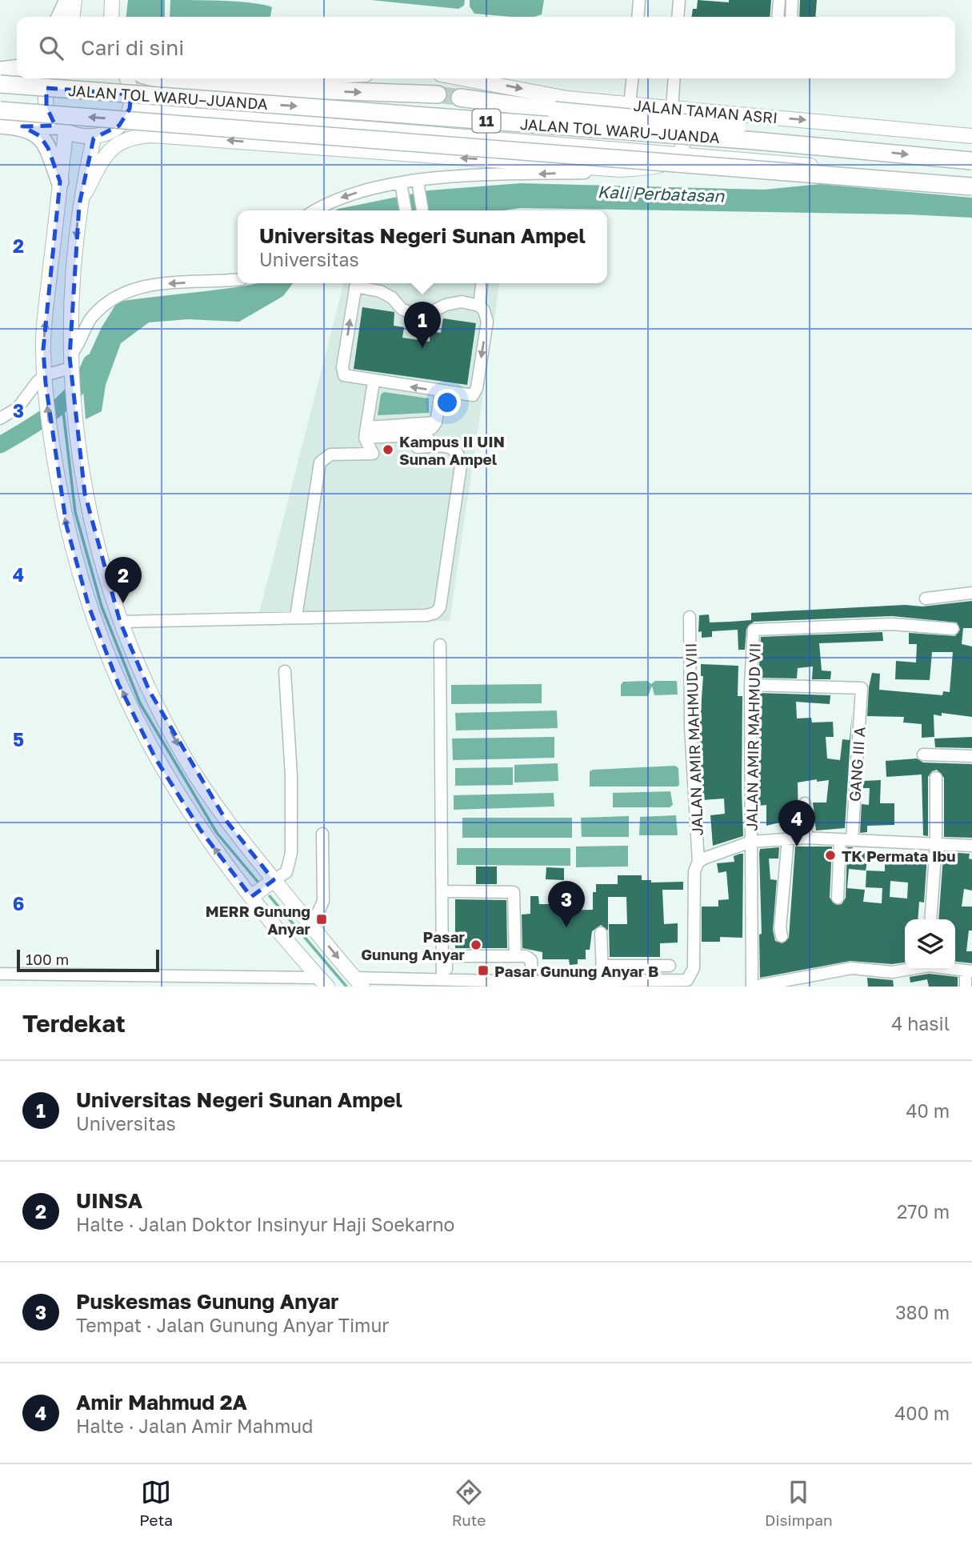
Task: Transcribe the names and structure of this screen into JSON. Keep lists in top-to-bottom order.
{
  "streets": {
    "highway": ["JALAN TOL WARU–JUANDA", "11"],
    "main road": ["JALAN TAMAN ASRI"],
    "street": ["JALAN AMIR MAHMUD VII", "JALAN AMIR MAHMUD VIII", "GANG III A"]
  },
  "crossings": [
    ["JALAN AMIR MAHMUD VII", "GANG III A"]
  ],
  "water": ["Kali Perbatasan"],
  "places": {
    "other": ["Kampus II UIN Sunan Ampel", "TK Permata Ibu", "Pasar Gunung Anyar"],
    "transit": ["MERR Gunung Anyar", "Pasar Gunung Anyar B"]
  },
  "scale_bar": "100 m",
  "page": {
    "search": "Cari di sini",
    "popup": ["Universitas Negeri Sunan Ampel", "Universitas"],
    "pins": [
      "1",
      "2",
      "4",
      "3"
    ],
    "scale": "100 m",
    "heading": ["Terdekat", "4 hasil"],
    "list": [
      {
        "mark": "1",
        "name": "Universitas Negeri Sunan Ampel",
        "note": "Universitas",
        "value": "40 m"
      },
      {
        "mark": "2",
        "name": "UINSA",
        "note": "Halte · Jalan Doktor Insinyur Haji Soekarno",
        "value": "270 m"
      },
      {
        "mark": "3",
        "name": "Puskesmas Gunung Anyar",
        "note": "Tempat · Jalan Gunung Anyar Timur",
        "value": "380 m"
      },
      {
        "mark": "4",
        "name": "Amir Mahmud 2A",
        "note": "Halte · Jalan Amir Mahmud",
        "value": "400 m"
      }
    ],
    "nav": ["Peta", "Rute", "Disimpan"]
  },
  "grid": {
    "rows": [
      "2",
      "3",
      "4",
      "5",
      "6"
    ]
  }
}
